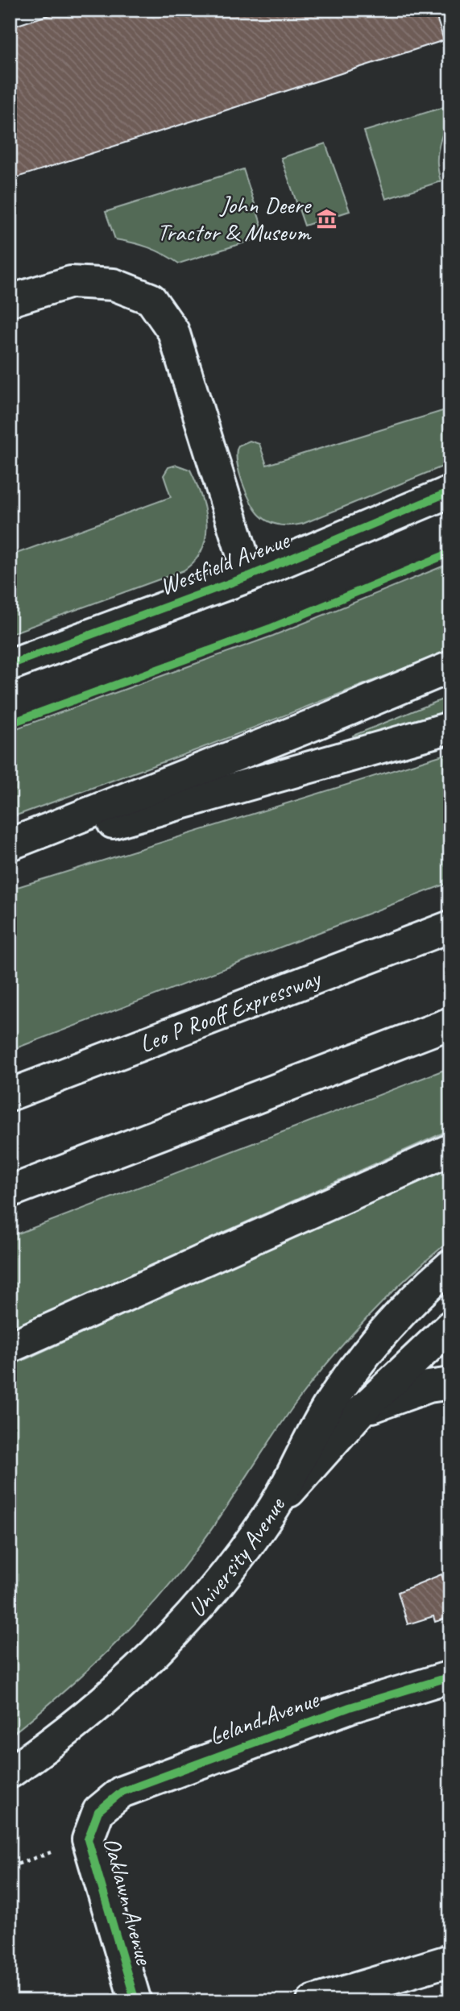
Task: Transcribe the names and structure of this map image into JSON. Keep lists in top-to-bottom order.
{
  "streets": {
    "main road": [
      "Westfield Avenue",
      "Leo P Rooff Expressway",
      "University Avenue",
      "Leland Avenue",
      "Oaklawn Avenue"
    ]
  },
  "crossings": [
    ["Leland Avenue", "Oaklawn Avenue"]
  ],
  "places": {
    "museum": ["John Deere Tractor & Museum"]
  }
}
